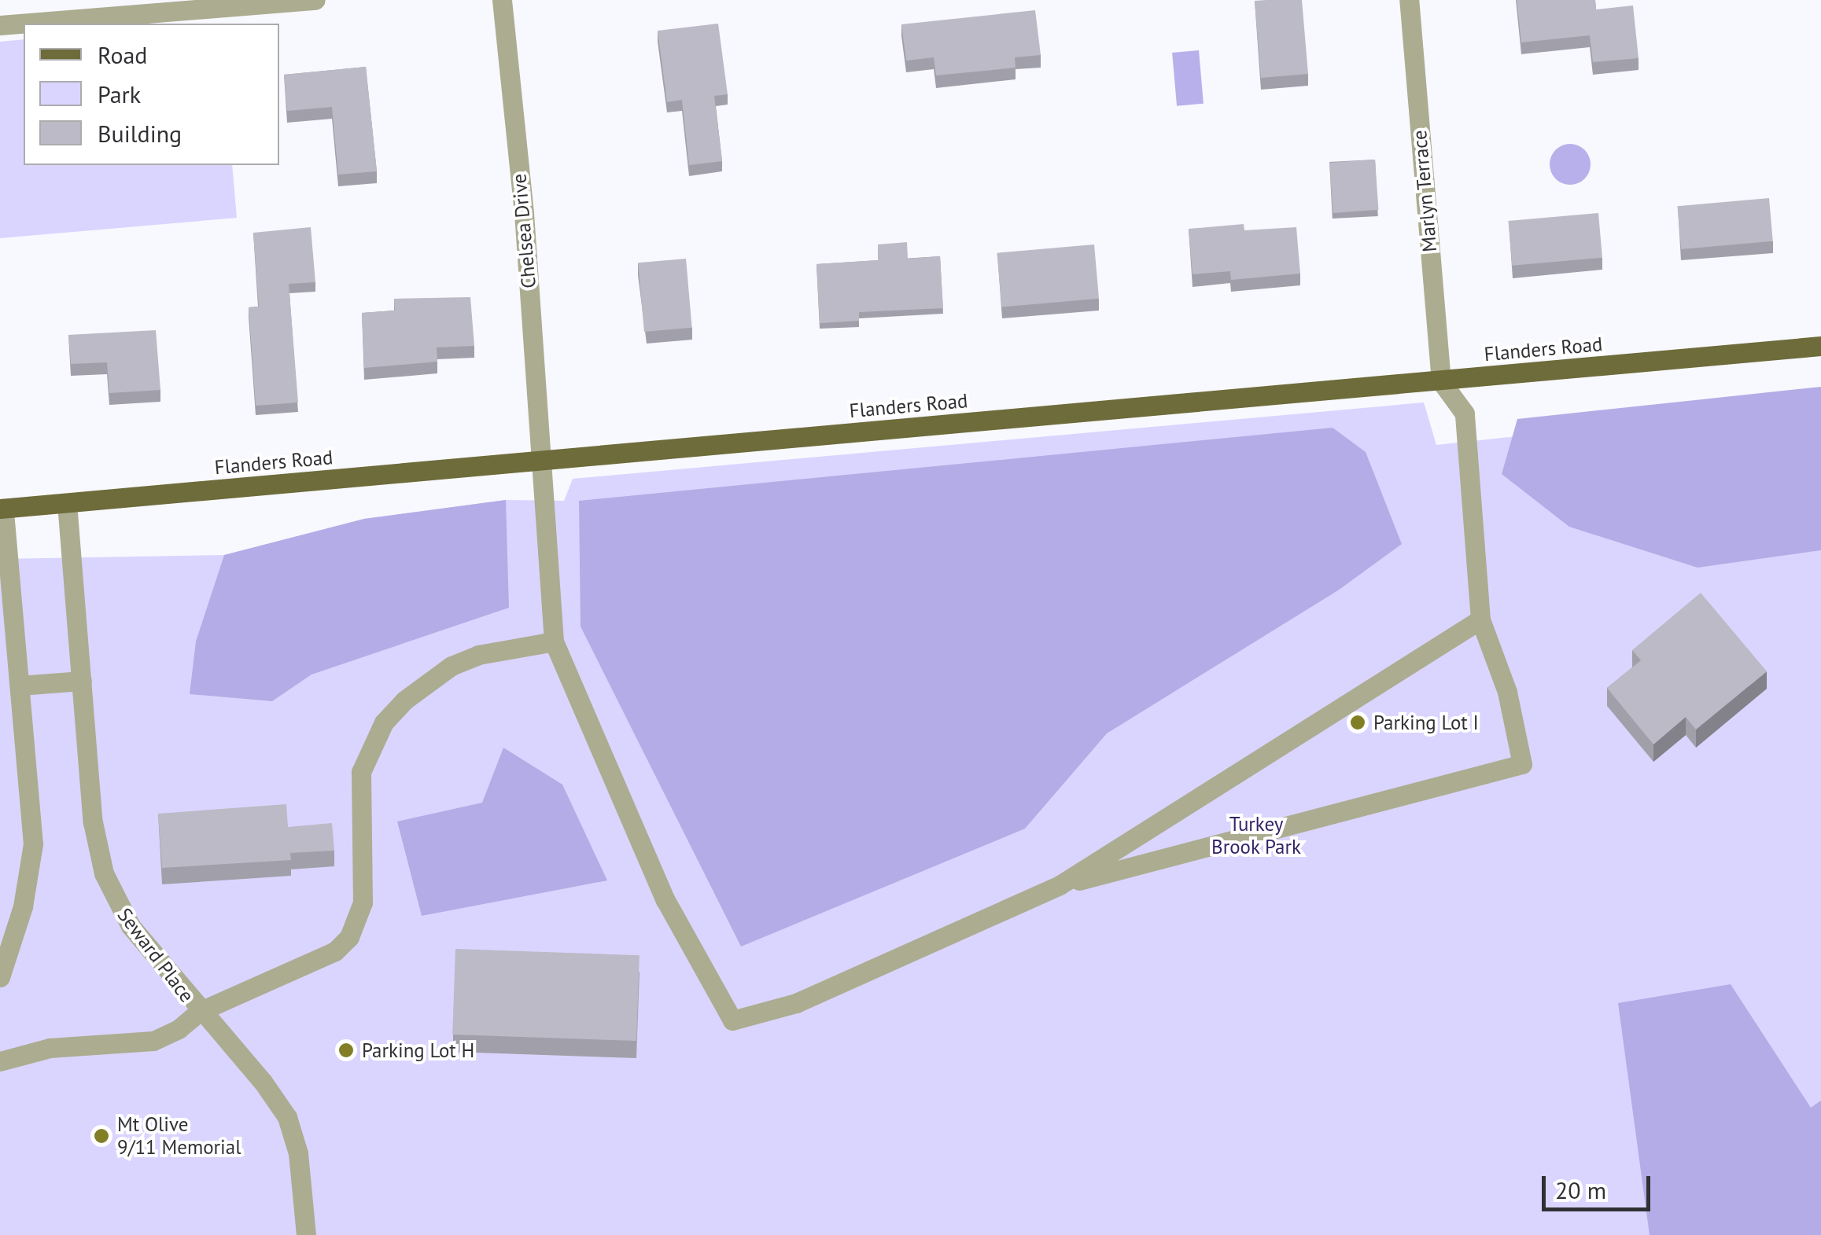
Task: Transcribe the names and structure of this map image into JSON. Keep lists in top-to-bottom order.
{
  "streets": {
    "main road": ["Flanders Road"],
    "street": ["Marlyn Terrace", "Chelsea Drive", "Seward Place"]
  },
  "crossings": [
    ["Marlyn Terrace", "Flanders Road"],
    ["Chelsea Drive", "Flanders Road"],
    ["Flanders Road", "Seward Place"]
  ],
  "parks": ["Turkey Brook Park"],
  "places": ["Parking Lot I", "Parking Lot H", "Mt Olive 9/11 Memorial"],
  "legend": ["Road", "Park", "Building"],
  "scale_bar": "20 m"
}
